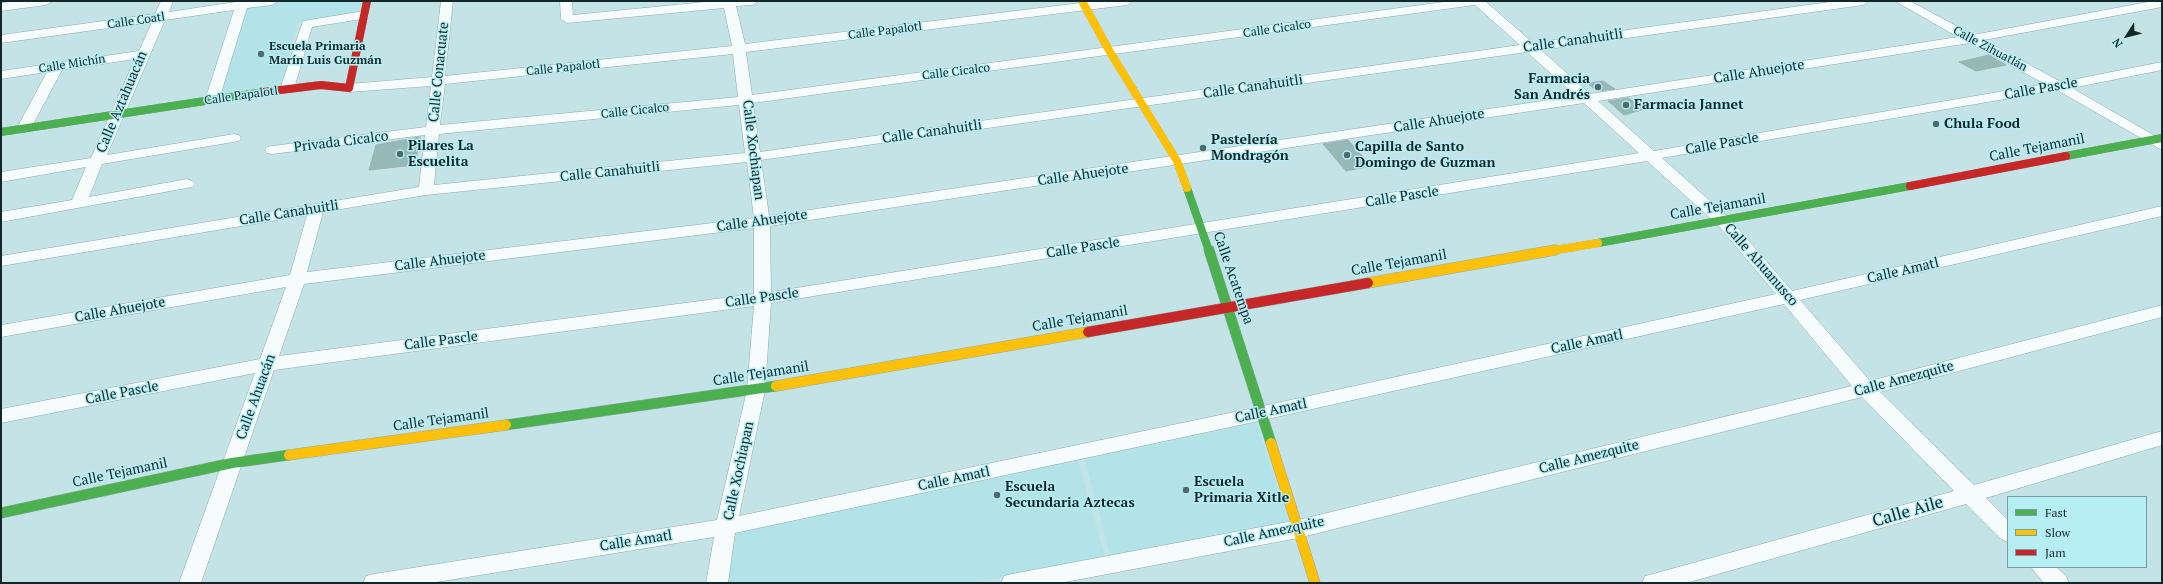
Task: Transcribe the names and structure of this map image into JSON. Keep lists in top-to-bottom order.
{
  "streets": {
    "street": [
      "Calle Coatl",
      "Calle Cicalco",
      "Calle Papalotl",
      "Calle Canahuitli",
      "Calle Zihuatlán",
      "Calle Michín",
      "Calle Conacuate",
      "Calle Ahuejote",
      "Calle Pascle",
      "Calle Aztahuacán",
      "Privada Cicalco",
      "Calle Tejamanil",
      "Calle Xochiapan",
      "Calle Ahuanusco",
      "Calle Amatl",
      "Calle Acatempa",
      "Calle Amezquite",
      "Calle Ahuacán",
      "Calle Aile"
    ]
  },
  "crossings": [
    ["Calle Coatl", "Calle Aztahuacán"],
    ["Calle Cicalco", "Calle Conacuate"],
    ["Calle Cicalco", "Privada Cicalco"],
    ["Calle Cicalco", "Calle Xochiapan"],
    ["Calle Cicalco", "Calle Ahuanusco"],
    ["Calle Cicalco", "Calle Acatempa"],
    ["Calle Papalotl", "Calle Conacuate"],
    ["Calle Papalotl", "Calle Aztahuacán"],
    ["Calle Papalotl", "Calle Xochiapan"],
    ["Calle Papalotl", "Calle Acatempa"],
    ["Calle Canahuitli", "Calle Conacuate"],
    ["Calle Canahuitli", "Calle Xochiapan"],
    ["Calle Canahuitli", "Calle Ahuanusco"],
    ["Calle Canahuitli", "Calle Acatempa"],
    ["Calle Canahuitli", "Calle Ahuacán"],
    ["Calle Zihuatlán", "Calle Ahuejote"],
    ["Calle Zihuatlán", "Calle Pascle"],
    ["Calle Zihuatlán", "Calle Tejamanil"],
    ["Calle Michín", "Calle Aztahuacán"],
    ["Calle Conacuate", "Privada Cicalco"],
    ["Calle Ahuejote", "Calle Xochiapan"],
    ["Calle Ahuejote", "Calle Ahuanusco"],
    ["Calle Ahuejote", "Calle Acatempa"],
    ["Calle Ahuejote", "Calle Ahuacán"],
    ["Calle Pascle", "Calle Xochiapan"],
    ["Calle Pascle", "Calle Ahuanusco"],
    ["Calle Pascle", "Calle Acatempa"],
    ["Calle Pascle", "Calle Ahuacán"],
    ["Calle Tejamanil", "Calle Xochiapan"],
    ["Calle Tejamanil", "Calle Ahuanusco"],
    ["Calle Tejamanil", "Calle Acatempa"],
    ["Calle Tejamanil", "Calle Ahuacán"],
    ["Calle Xochiapan", "Calle Amatl"],
    ["Calle Ahuanusco", "Calle Amatl"],
    ["Calle Ahuanusco", "Calle Amezquite"],
    ["Calle Ahuanusco", "Calle Aile"],
    ["Calle Amatl", "Calle Acatempa"],
    ["Calle Acatempa", "Calle Amezquite"]
  ],
  "places": [
    "Escuela Primaria Marín Luis Guzmán",
    "Farmacia San Andrés",
    "Farmacia Jannet",
    "Chula Food",
    "Pastelería Mondragón",
    "Pilares La Escuelita",
    "Capilla de Santo Domingo de Guzman",
    "Escuela Primaria Xitle",
    "Escuela Secundaria Aztecas"
  ],
  "legend": ["Fast", "Slow", "Jam"],
  "north": "bottom left"
}
